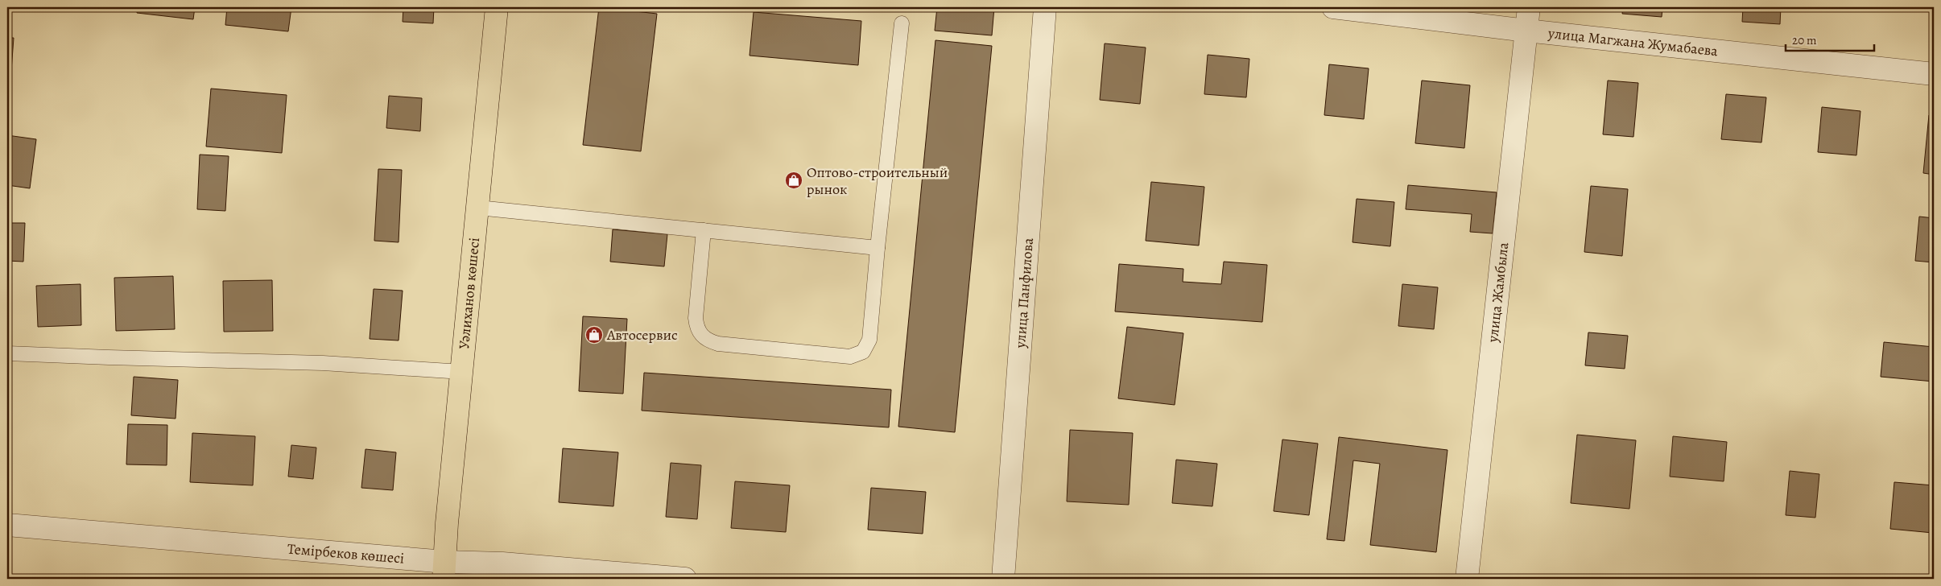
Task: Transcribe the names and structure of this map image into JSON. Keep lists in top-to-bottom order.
{
  "streets": {
    "main road": ["Уәлиханов көшесі"],
    "street": [
      "улица Магжана Жумабаева",
      "улица Панфилова",
      "улица Жамбыла",
      "Темірбеков көшесі"
    ]
  },
  "crossings": [
    ["улица Магжана Жумабаева", "улица Жамбыла"],
    ["Уәлиханов көшесі", "Темірбеков көшесі"]
  ],
  "places": {
    "shop": ["Оптово-строительный рынок", "Автосервис"]
  },
  "scale_bar": "20 m"
}
